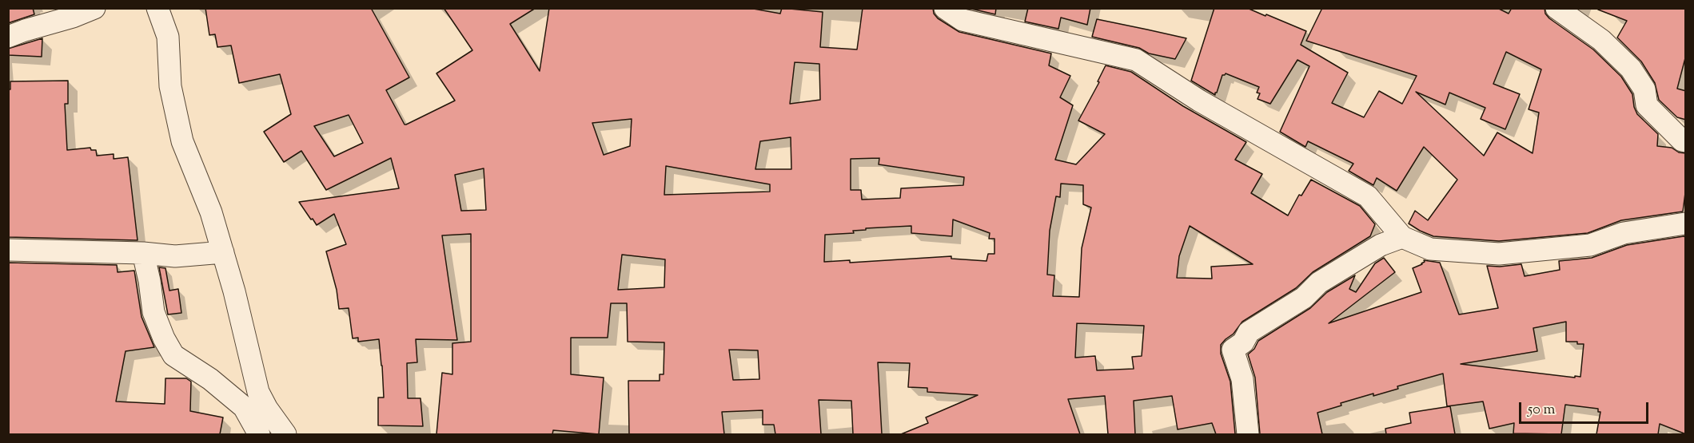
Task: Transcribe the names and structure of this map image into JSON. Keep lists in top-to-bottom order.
{
  "scale_bar": "50 m"
}
